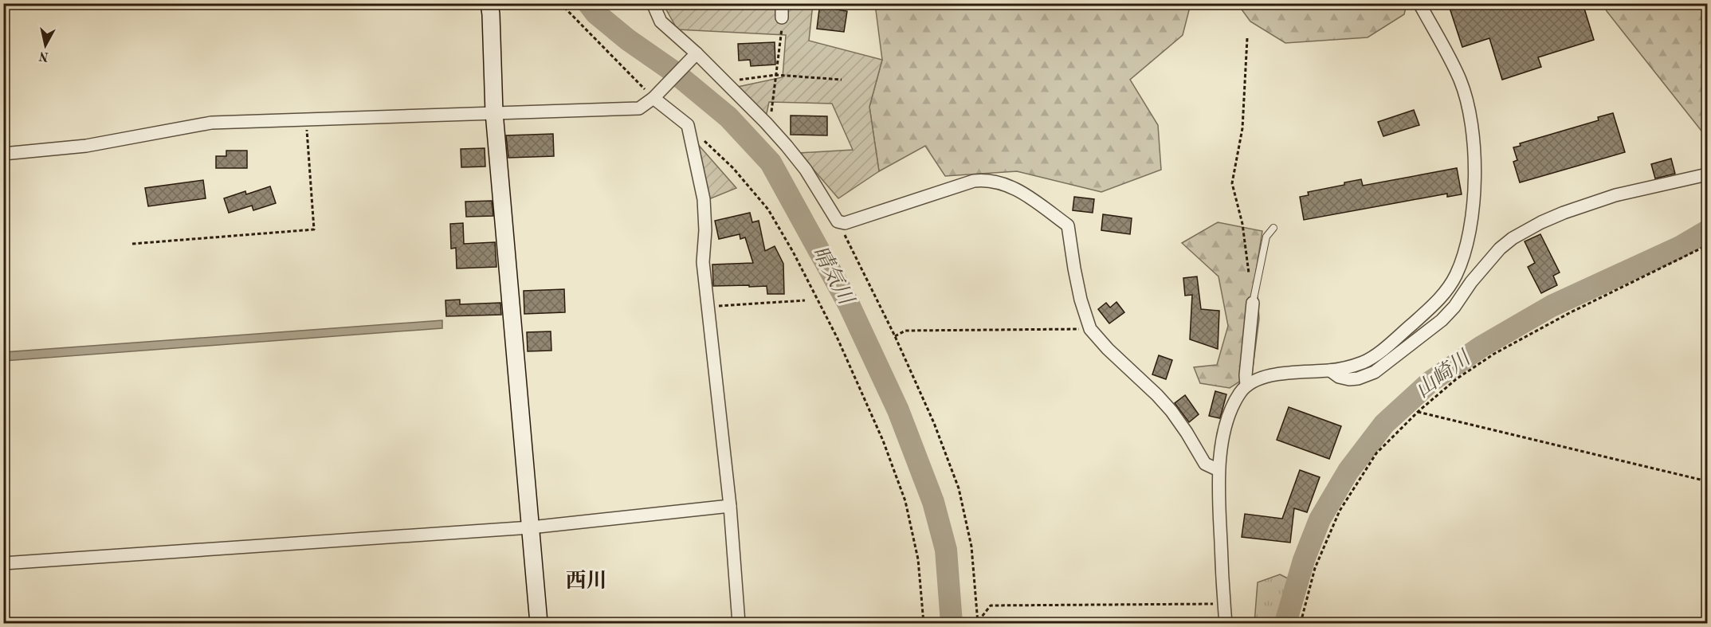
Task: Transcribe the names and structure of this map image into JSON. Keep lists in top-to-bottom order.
{
  "districts": ["西川"],
  "water": ["晴気川", "山崎川"],
  "north": "bottom"
}
